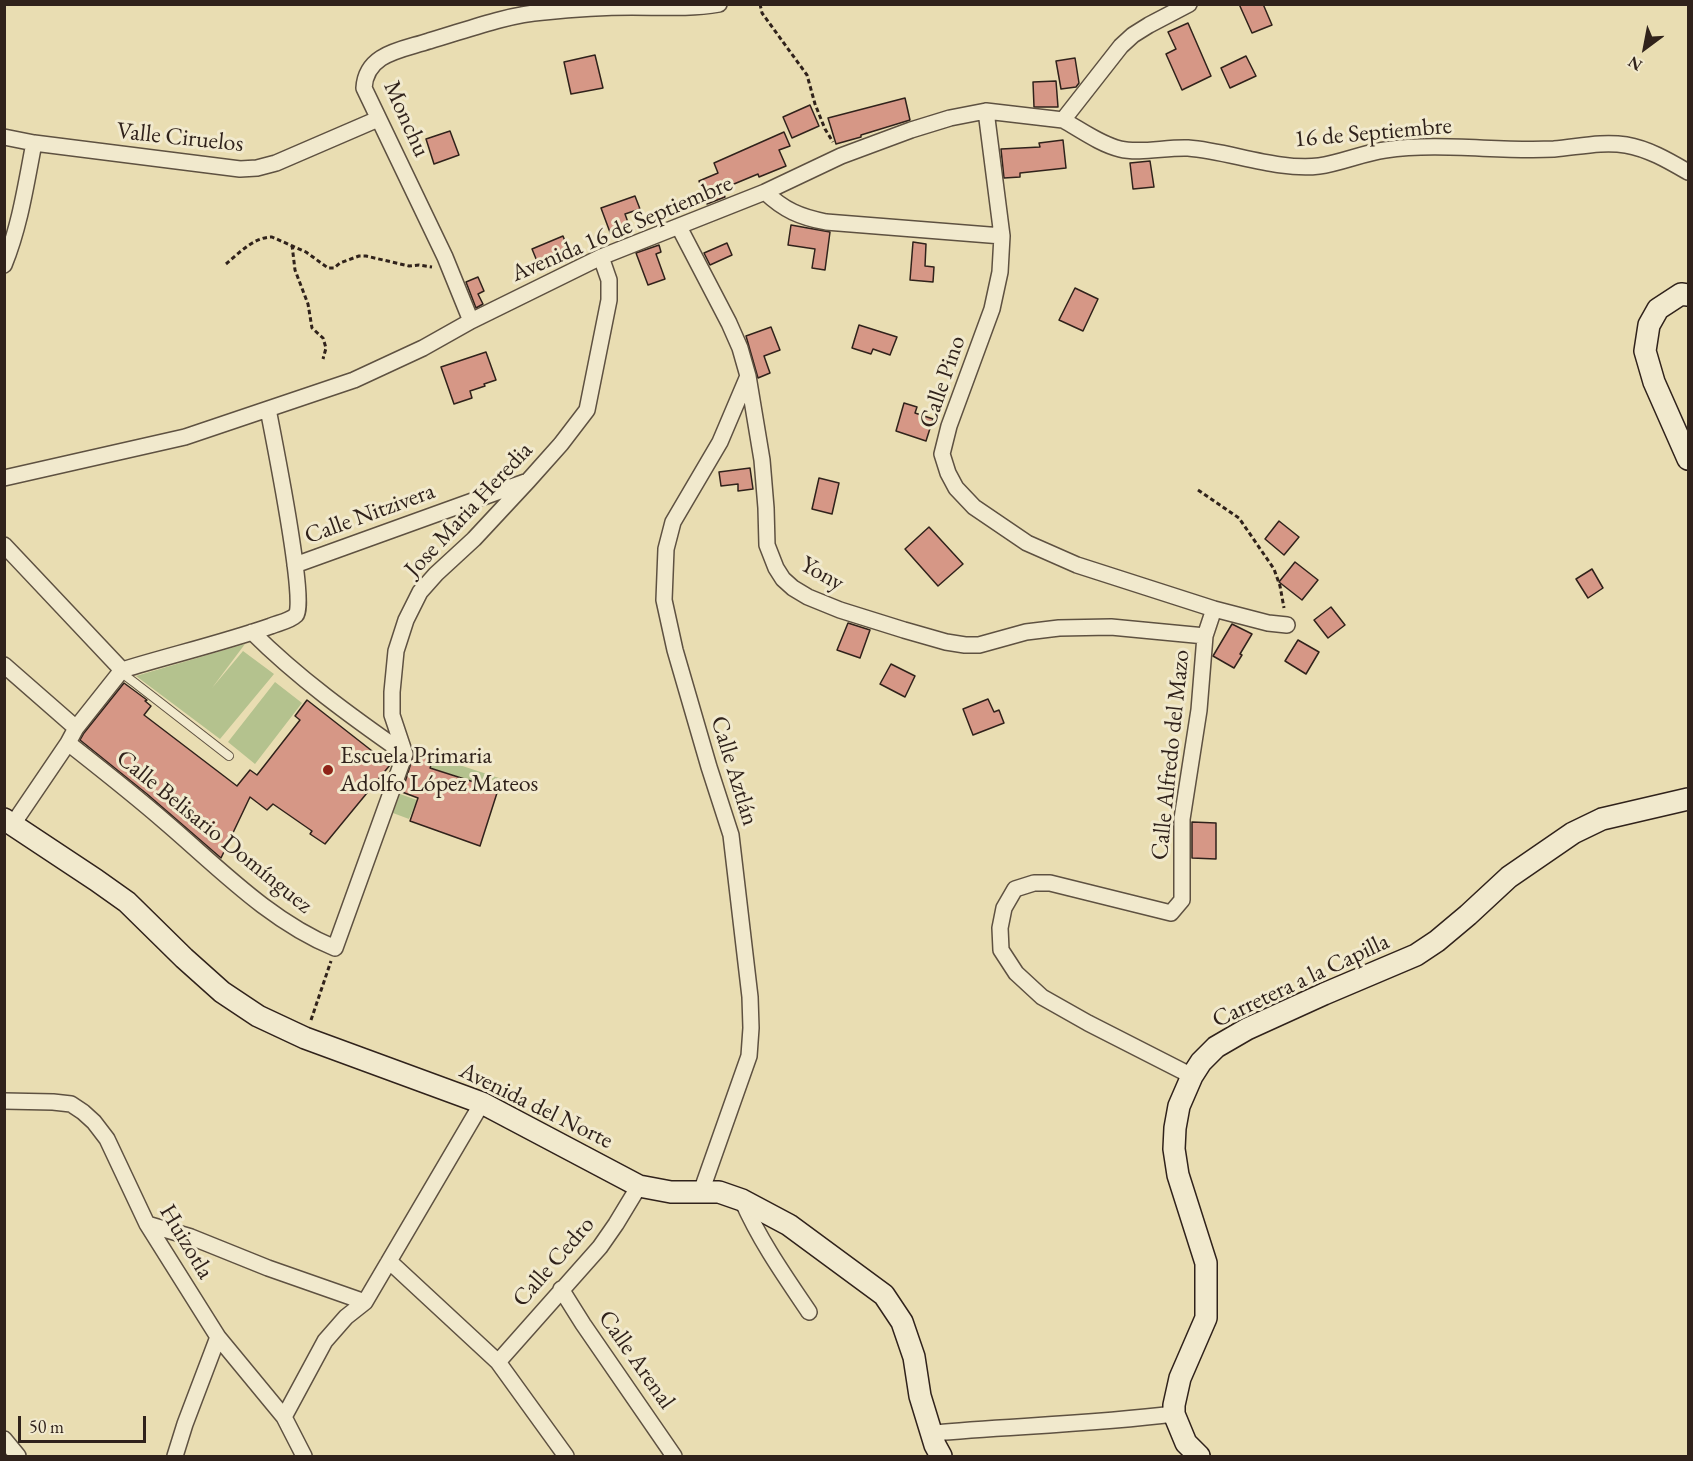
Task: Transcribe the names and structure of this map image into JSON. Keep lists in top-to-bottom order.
{
  "streets": {
    "street": [
      "Monchu",
      "16 de Septiembre",
      "Valle Ciruelos",
      "Avenida 16 de Septiembre",
      "Calle Pino",
      "Jose Maria Heredia",
      "Calle Nitzivera",
      "Yony",
      "Calle Alfredo del Mazo",
      "Calle Aztlán",
      "Calle Belisario Domínguez",
      "Carretera a la Capilla",
      "Avenida del Norte",
      "Huizotla",
      "Calle Cedro",
      "Calle Arenal"
    ]
  },
  "crossings": [
    ["Monchu", "Valle Ciruelos"],
    ["Monchu", "Avenida 16 de Septiembre"],
    ["16 de Septiembre", "Avenida 16 de Septiembre"],
    ["Avenida 16 de Septiembre", "Calle Pino"],
    ["Avenida 16 de Septiembre", "Jose Maria Heredia"],
    ["Avenida 16 de Septiembre", "Yony"],
    ["Calle Pino", "Calle Alfredo del Mazo"],
    ["Jose Maria Heredia", "Calle Nitzivera"],
    ["Yony", "Calle Alfredo del Mazo"],
    ["Yony", "Calle Aztlán"],
    ["Calle Alfredo del Mazo", "Carretera a la Capilla"],
    ["Calle Aztlán", "Avenida del Norte"],
    ["Avenida del Norte", "Calle Cedro"],
    ["Calle Cedro", "Calle Arenal"]
  ],
  "places": ["Escuela Primaria Adolfo López Mateos"],
  "scale_bar": "50 m",
  "north": "bottom left"
}
